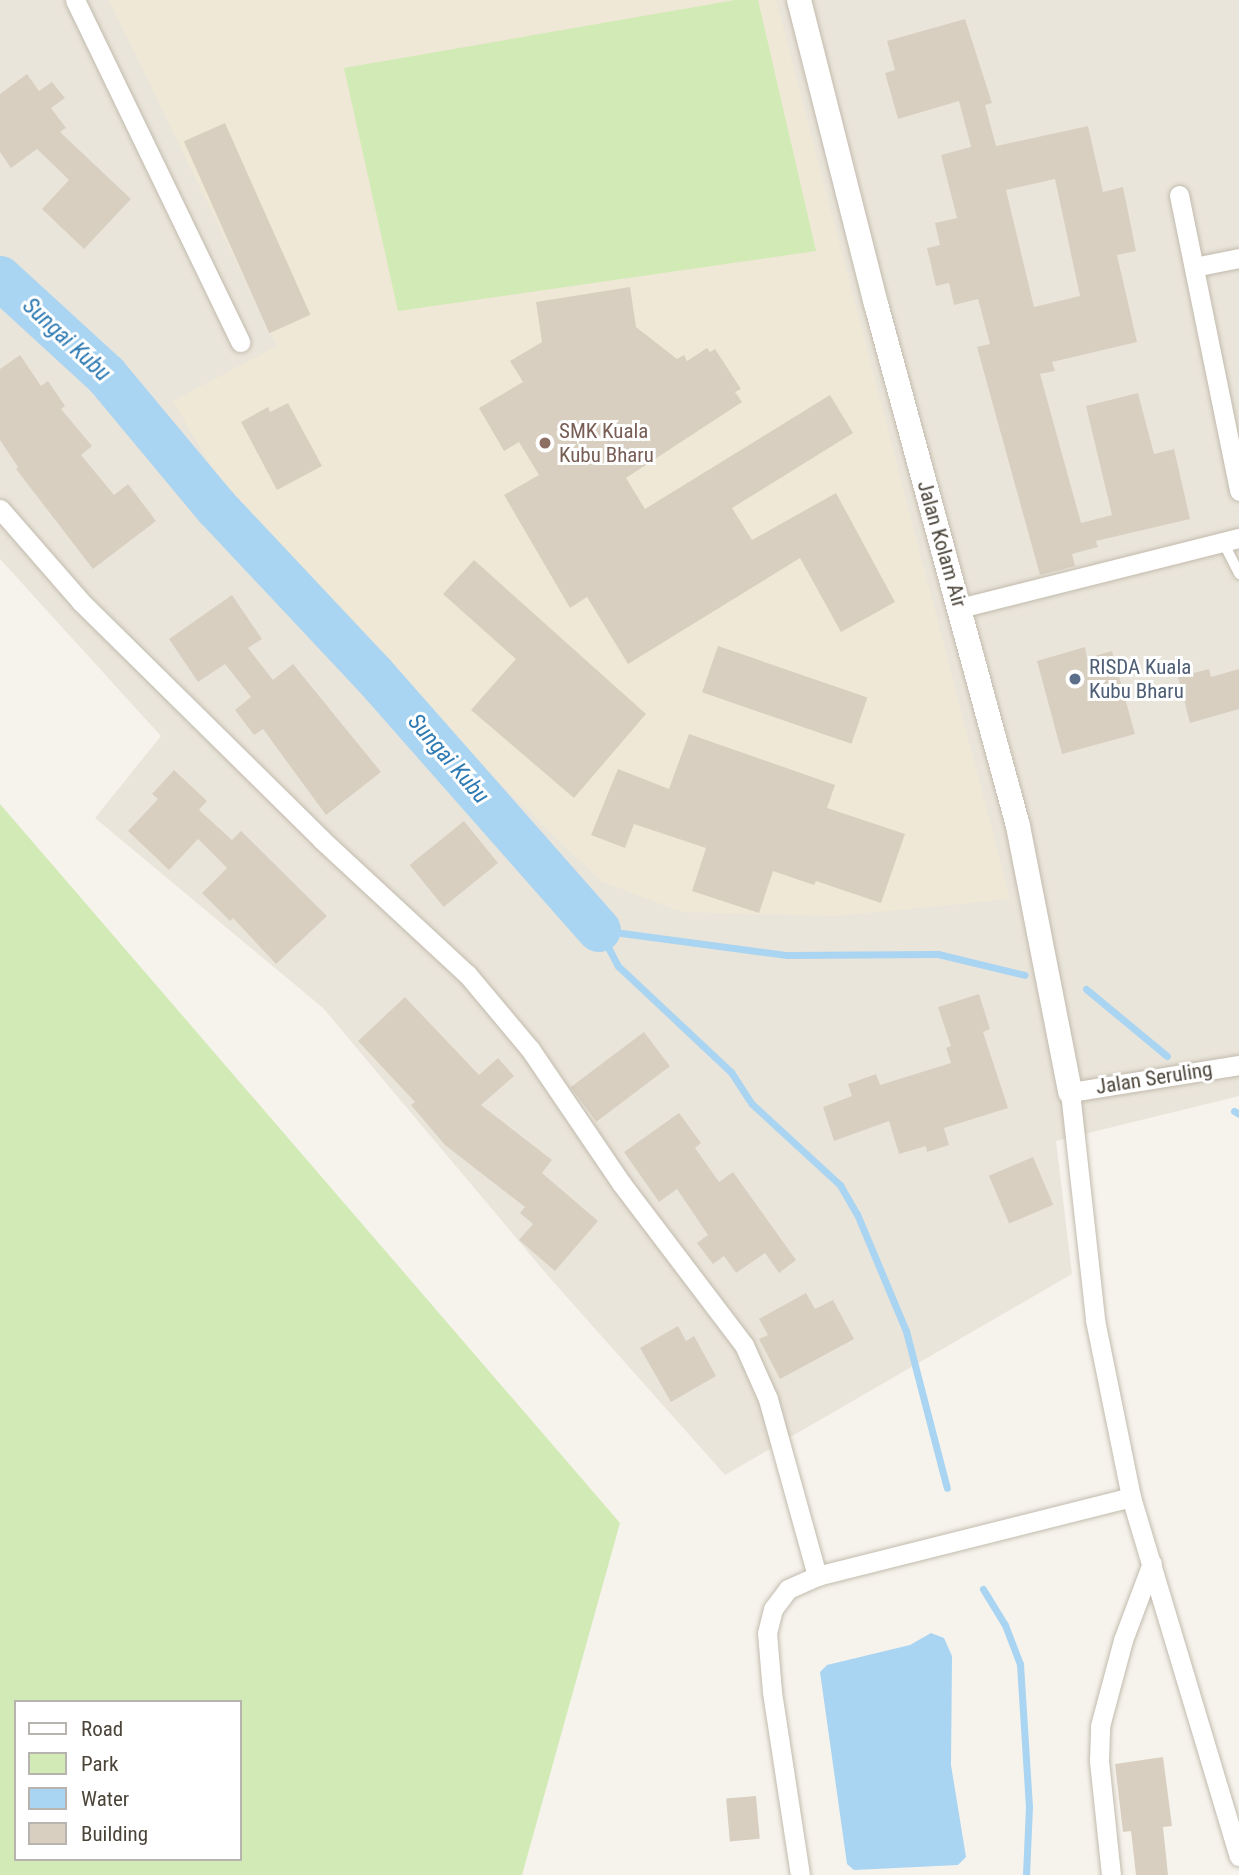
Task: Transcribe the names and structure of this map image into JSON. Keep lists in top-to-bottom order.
{
  "streets": {
    "street": ["Jalan Kolam Air", "Jalan Seruling"]
  },
  "crossings": [
    ["Jalan Kolam Air", "Jalan Seruling"]
  ],
  "water": ["Sungai Kubu"],
  "places": ["SMK Kuala Kubu Bharu", "RISDA Kuala Kubu Bharu"],
  "legend": [
    "Road",
    "Park",
    "Water",
    "Building"
  ]
}
